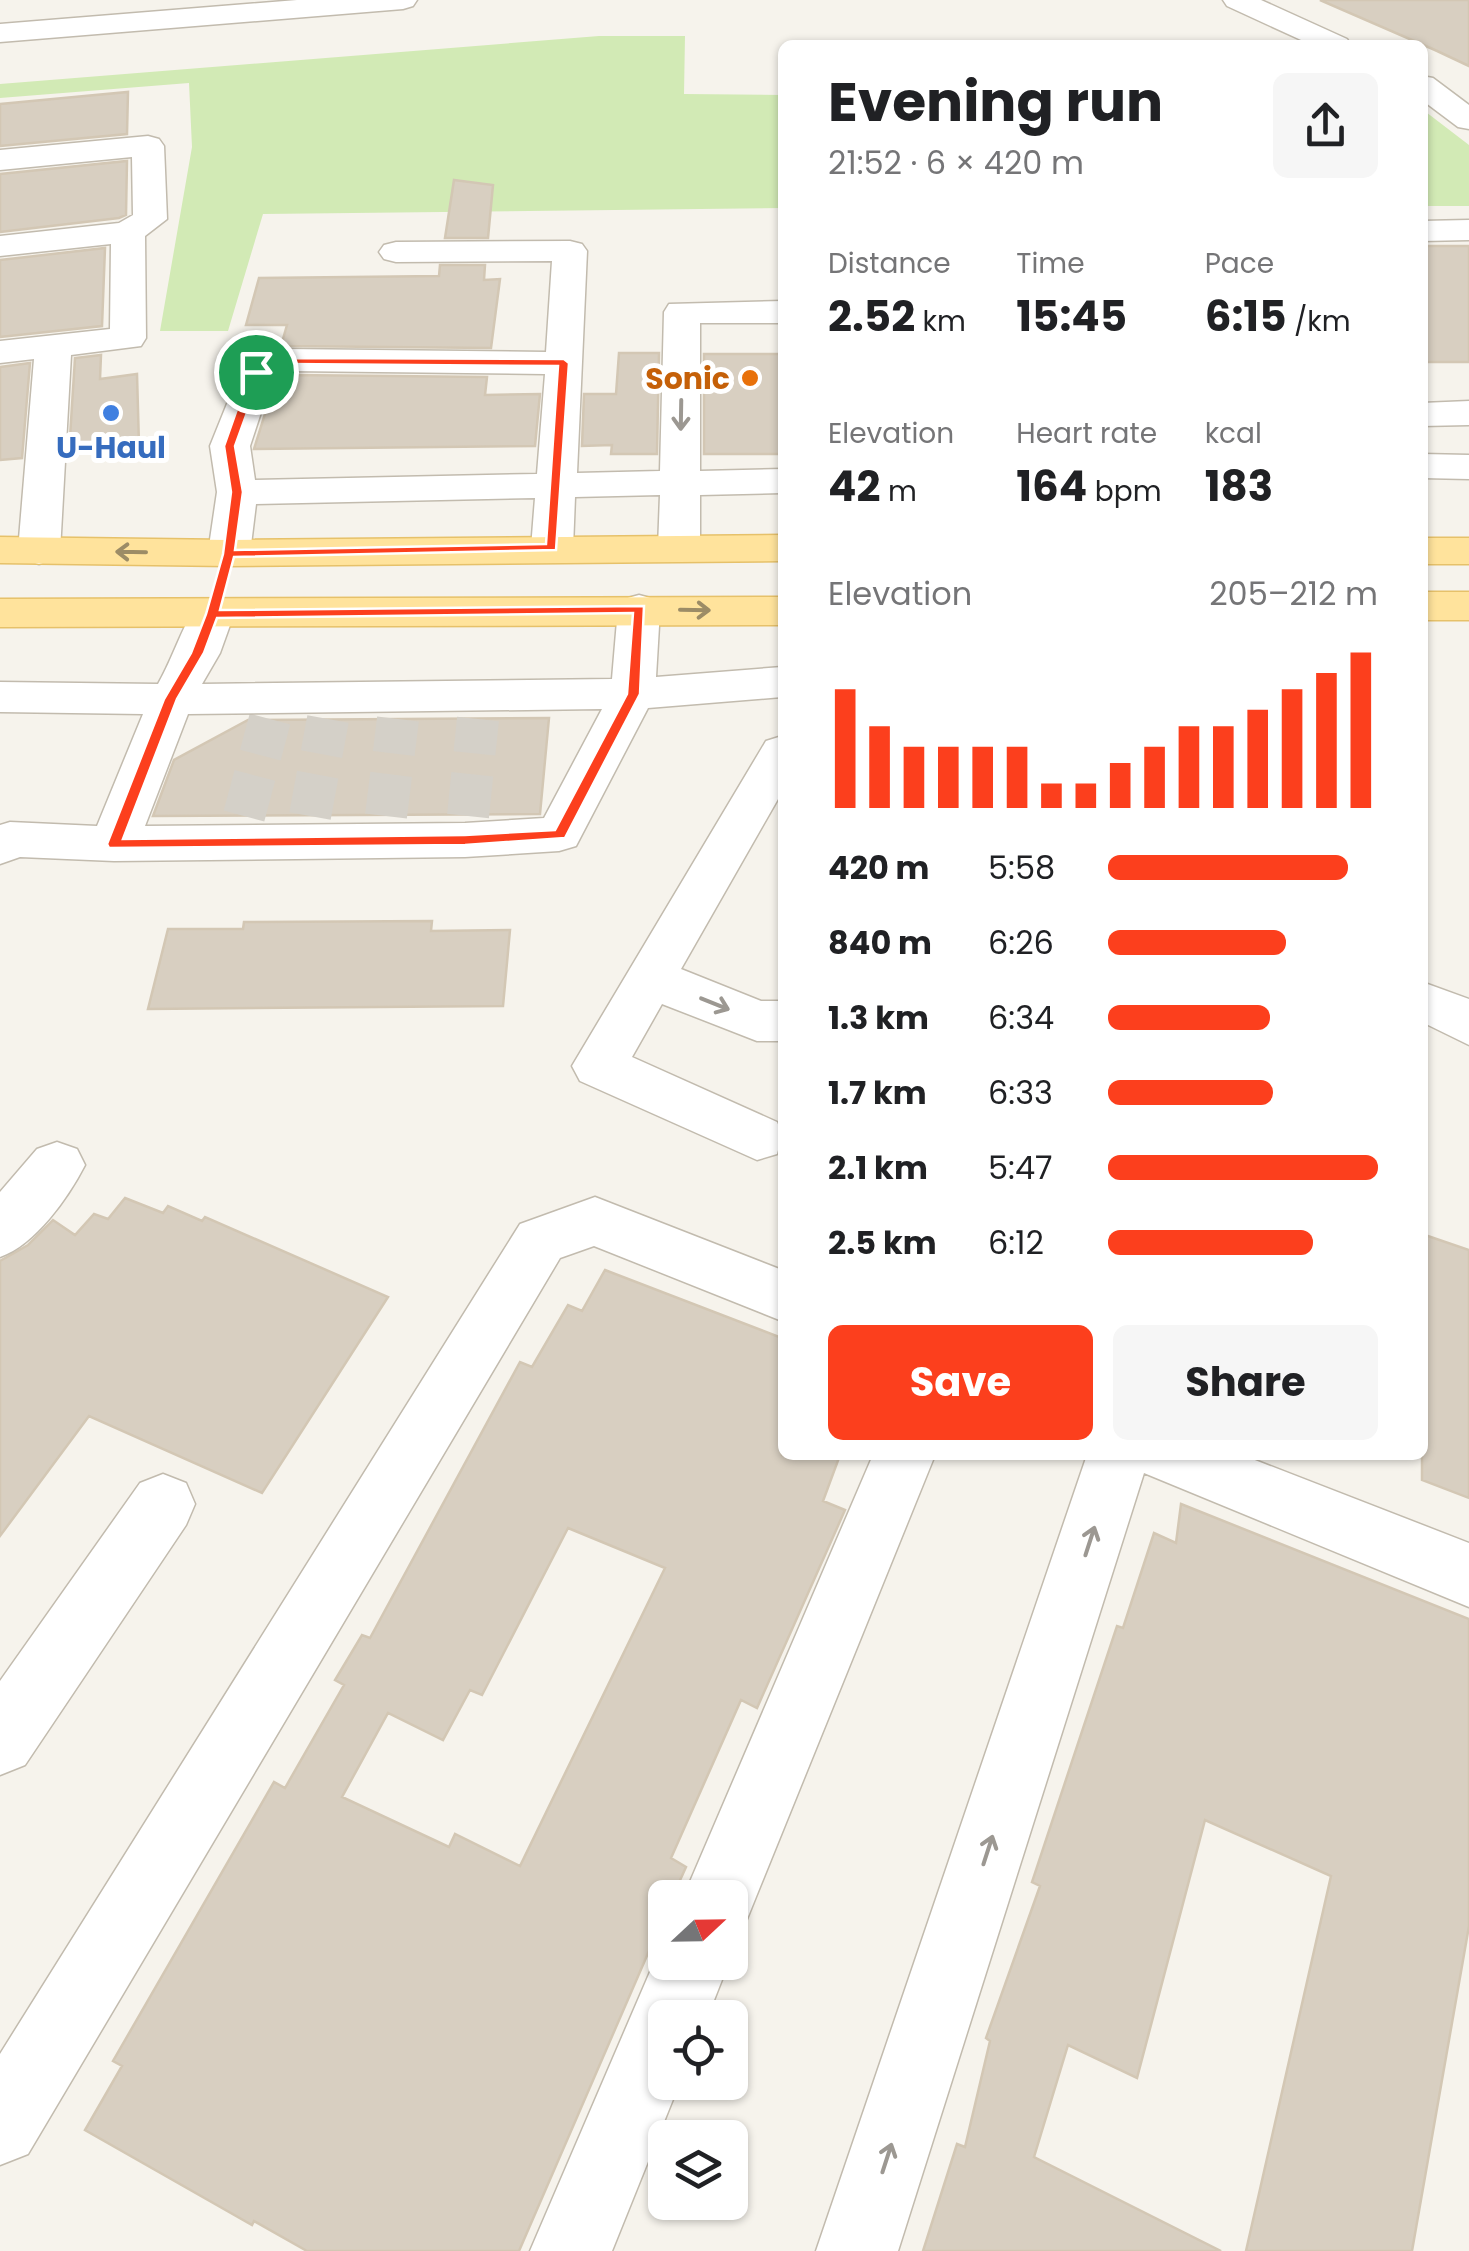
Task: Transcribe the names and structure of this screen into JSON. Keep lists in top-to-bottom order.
{
  "places": ["Sonic", "U-Haul"],
  "north": "right",
  "page": {
    "heading": ["Evening run", "21:52 · 6 × 420 m"],
    "stats": [
      ["Distance", "2.52 km"],
      ["Time", "15:45"],
      ["Pace", "6:15 /km"],
      ["Elevation", "42 m"],
      ["Heart rate", "164 bpm"],
      ["kcal", "183"]
    ],
    "chart": ["Elevation", "205–212 m"],
    "list": [
      {
        "name": "420 m",
        "note": "5:58"
      },
      {
        "name": "840 m",
        "note": "6:26"
      },
      {
        "name": "1.3 km",
        "note": "6:34"
      },
      {
        "name": "1.7 km",
        "note": "6:33"
      },
      {
        "name": "2.1 km",
        "note": "5:47"
      },
      {
        "name": "2.5 km",
        "note": "6:12"
      }
    ],
    "buttons": ["Save", "Share"]
  }
}
